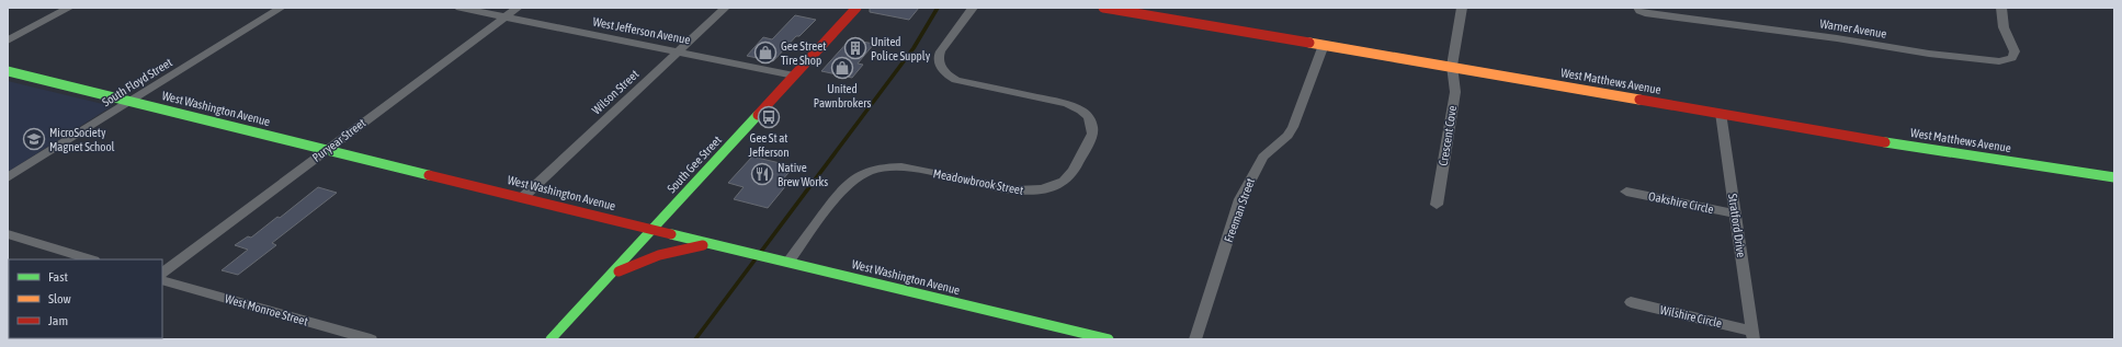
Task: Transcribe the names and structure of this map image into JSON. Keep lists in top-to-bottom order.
{
  "streets": {
    "street": [
      "Warner Avenue",
      "West Jefferson Avenue",
      "West Matthews Avenue",
      "South Floyd Street",
      "Wilson Street",
      "West Washington Avenue",
      "Crescent Cove",
      "Puryear Street",
      "South Gee Street",
      "Meadowbrook Street",
      "Oakshire Circle",
      "Freeman Street",
      "Stratford Drive",
      "West Monroe Street",
      "Wilshire Circle"
    ]
  },
  "crossings": [
    ["West Jefferson Avenue", "Wilson Street"],
    ["West Jefferson Avenue", "Puryear Street"],
    ["West Jefferson Avenue", "South Gee Street"],
    ["West Matthews Avenue", "Crescent Cove"],
    ["West Matthews Avenue", "Freeman Street"],
    ["West Matthews Avenue", "Stratford Drive"],
    ["South Floyd Street", "West Washington Avenue"],
    ["Wilson Street", "West Washington Avenue"],
    ["West Washington Avenue", "Puryear Street"],
    ["West Washington Avenue", "South Gee Street"],
    ["West Washington Avenue", "Meadowbrook Street"],
    ["Oakshire Circle", "Stratford Drive"],
    ["Stratford Drive", "Wilshire Circle"]
  ],
  "places": {
    "building": ["United Police Supply"],
    "shop": ["Gee Street Tire Shop", "United Pawnbrokers"],
    "bus stop": ["Gee St at Jefferson"],
    "school or university": ["MicroSociety Magnet School"],
    "restaurant": ["Native Brew Works"]
  },
  "legend": ["Fast", "Slow", "Jam"]
}
